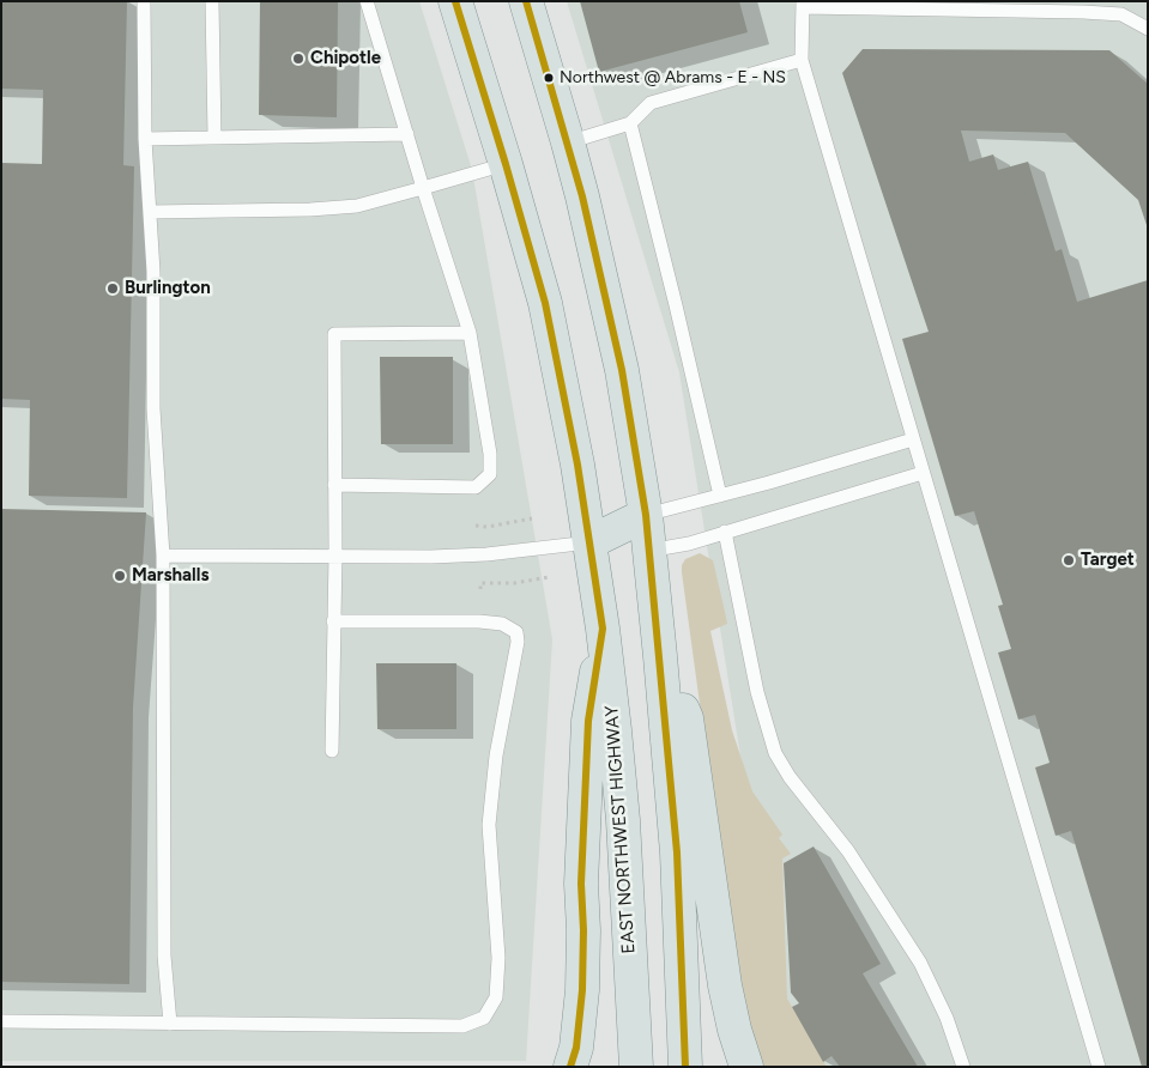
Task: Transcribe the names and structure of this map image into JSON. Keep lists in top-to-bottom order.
{
  "streets": {
    "main road": ["EAST NORTHWEST HIGHWAY"]
  },
  "places": [
    "Chipotle",
    "Northwest @ Abrams - E - NS",
    "Burlington",
    "Target",
    "Marshalls"
  ]
}
